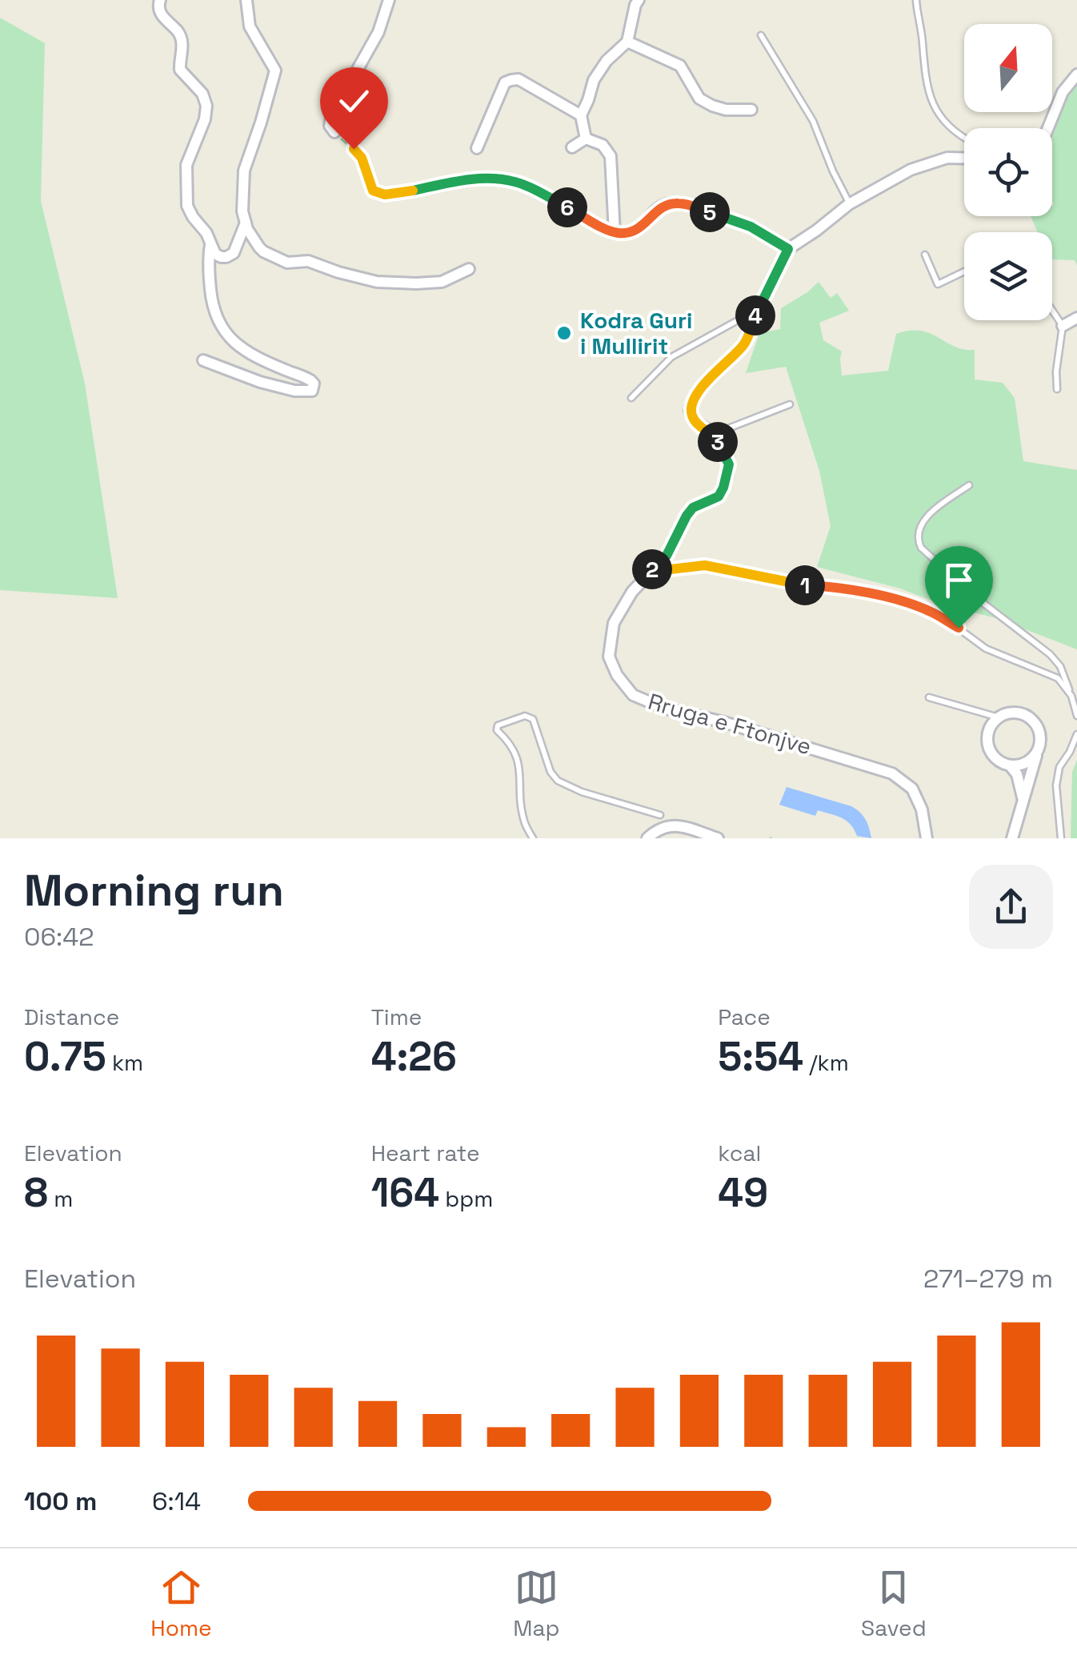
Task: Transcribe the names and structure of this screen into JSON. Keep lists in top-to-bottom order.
{
  "streets": {
    "street": ["Rruga e Ftonjve"]
  },
  "places": ["Kodra Guri i Mullirit"],
  "north": "top",
  "page": {
    "pins": [
      "6",
      "5",
      "4",
      "3",
      "2",
      "1"
    ],
    "heading": ["Morning run", "06:42"],
    "stats": [
      ["Distance", "0.75 km"],
      ["Time", "4:26"],
      ["Pace", "5:54 /km"],
      ["Elevation", "8 m"],
      ["Heart rate", "164 bpm"],
      ["kcal", "49"]
    ],
    "chart": ["Elevation", "271–279 m"],
    "list": [
      {
        "name": "100 m",
        "note": "6:14"
      }
    ],
    "tabs": ["Home", "Map", "Saved"]
  }
}
